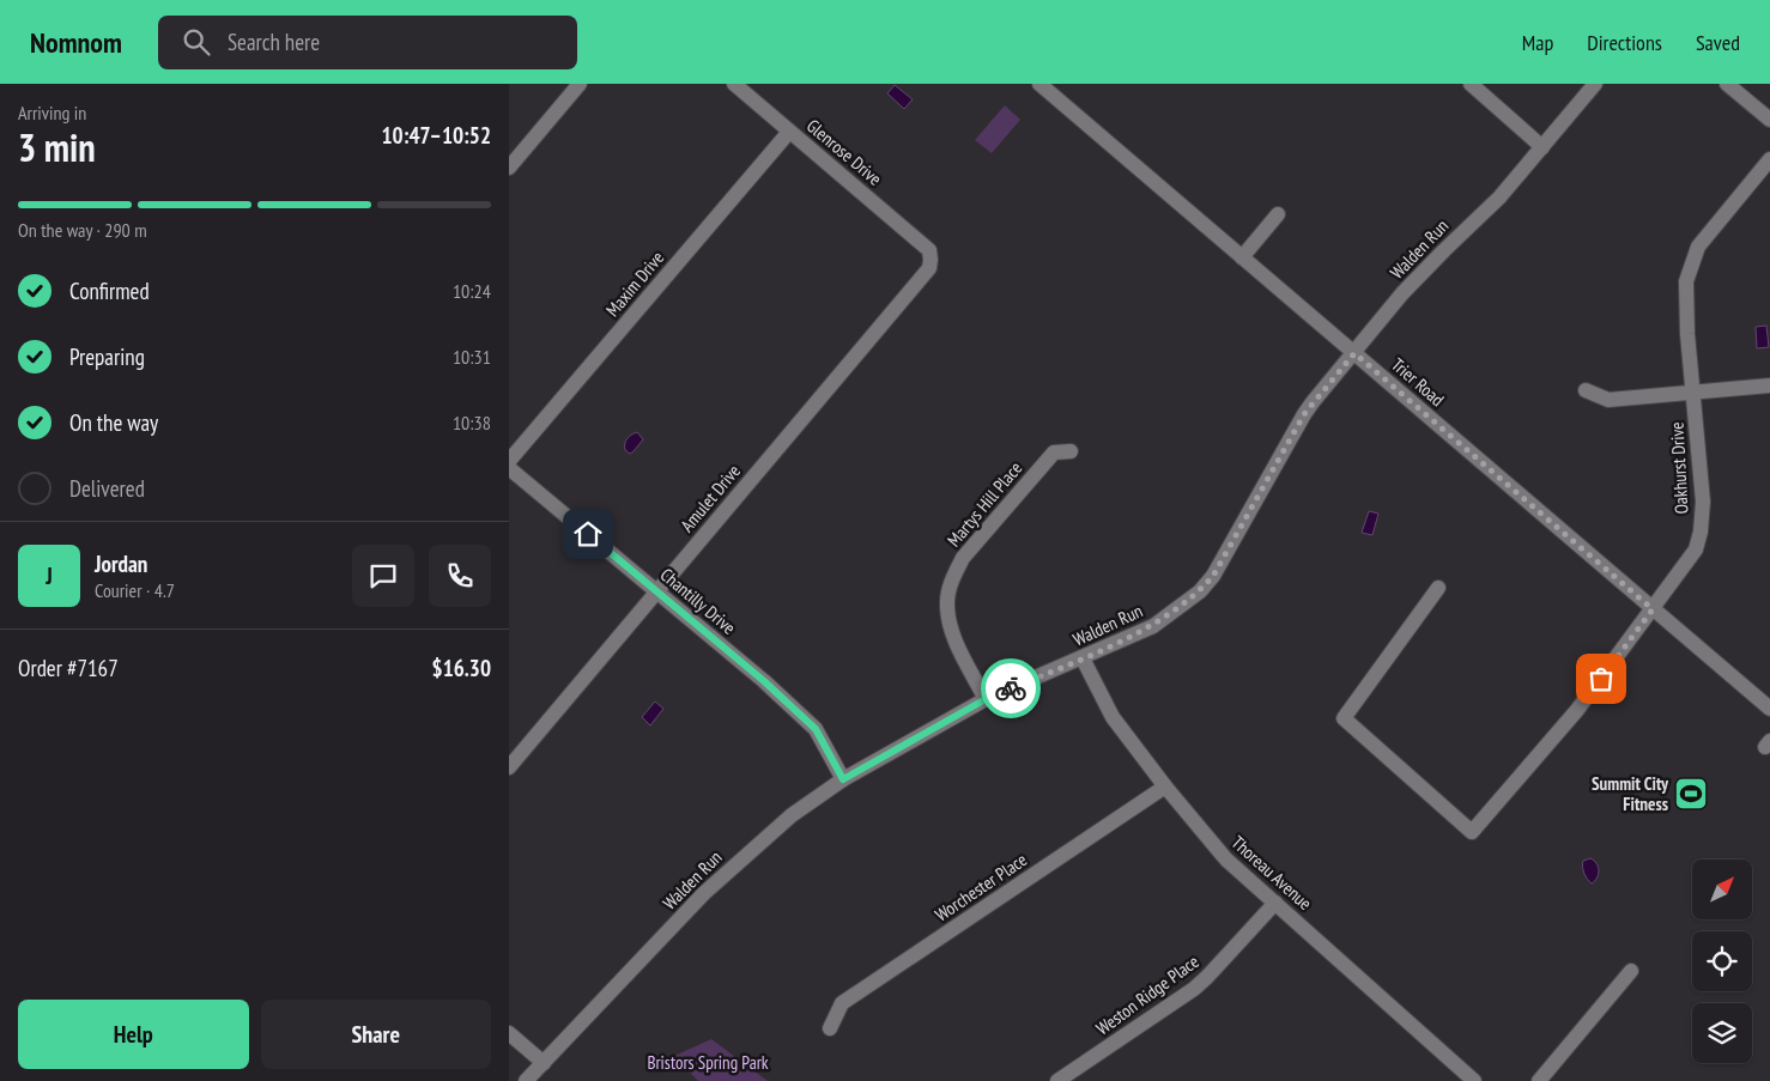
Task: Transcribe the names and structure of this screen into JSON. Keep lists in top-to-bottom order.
{
  "streets": {
    "street": [
      "Glenrose Drive",
      "Walden Run",
      "Maxim Drive",
      "Trier Road",
      "Oakhurst Drive",
      "Amulet Drive",
      "Martys Hill Place",
      "Chantilly Drive",
      "Thoreau Avenue",
      "Worchester Place",
      "Weston Ridge Place"
    ]
  },
  "crossings": [
    ["Glenrose Drive", "Maxim Drive"],
    ["Glenrose Drive", "Amulet Drive"],
    ["Walden Run", "Trier Road"],
    ["Walden Run", "Martys Hill Place"],
    ["Walden Run", "Chantilly Drive"],
    ["Walden Run", "Thoreau Avenue"],
    ["Trier Road", "Oakhurst Drive"],
    ["Amulet Drive", "Chantilly Drive"],
    ["Thoreau Avenue", "Worchester Place"],
    ["Thoreau Avenue", "Weston Ridge Place"]
  ],
  "parks": ["Bristors Spring Park"],
  "places": {
    "sports": ["Summit City Fitness"]
  },
  "north": "top right",
  "page": {
    "header": "Nomnom",
    "search": "Search here",
    "nav": ["Map", "Directions", "Saved"],
    "heading": ["3 min", "Arriving in", "10:47–10:52"],
    "panel": [
      "Jordan",
      "Courier · 4.7",
      "Order #7167",
      "$16.30"
    ],
    "bar": "On the way · 290 m",
    "list": [
      ["Confirmed", "10:24"],
      ["Preparing", "10:31"],
      ["On the way", "10:38"],
      "Delivered"
    ],
    "round": "J",
    "buttons": ["Help", "Share"]
  }
}
